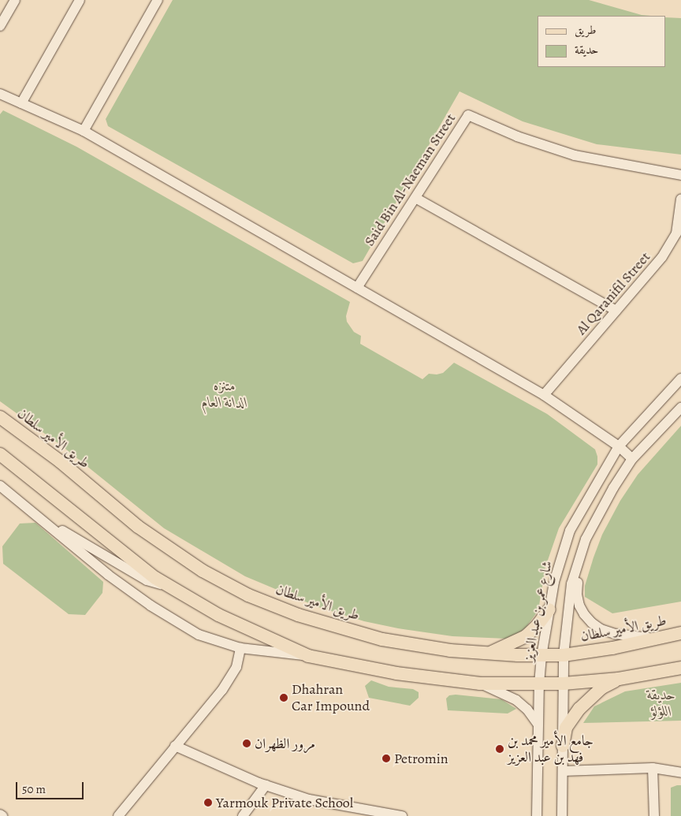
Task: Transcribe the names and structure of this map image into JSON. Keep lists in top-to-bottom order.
{
  "streets": {
    "main road": ["طريق الأمير سلطان"],
    "street": ["Said Bin Al-Naeman Street", "Al Qaranifil Street", "شارع عمر بن عبد العزيز"]
  },
  "crossings": [
    ["طريق الأمير سلطان", "شارع عمر بن عبد العزيز"]
  ],
  "parks": ["متنزه الدانة العام", "حديقة اللؤلؤ"],
  "places": [
    "Dhahran Car Impound",
    "مرور الظهران",
    "جامع الأمير محمد بن فهد بن عبد العزيز",
    "Petromin",
    "Yarmouk Private School"
  ],
  "legend": ["طريق", "حديقة"],
  "scale_bar": "50 m"
}
